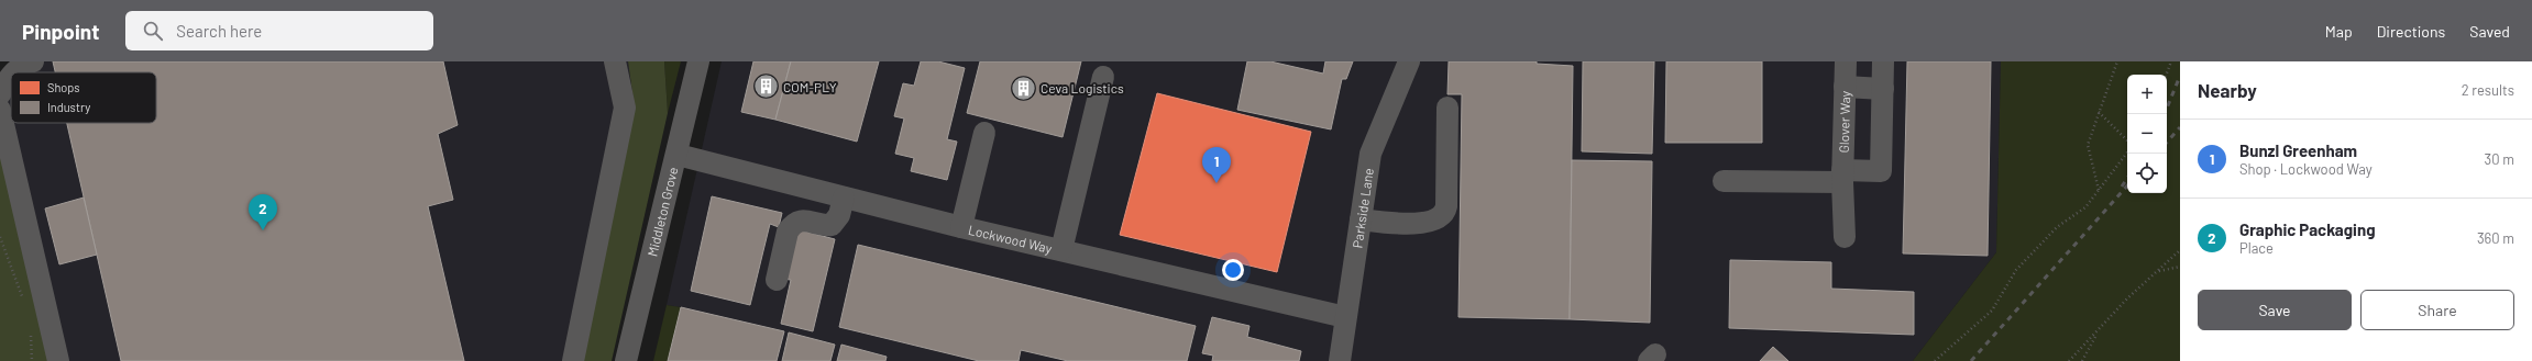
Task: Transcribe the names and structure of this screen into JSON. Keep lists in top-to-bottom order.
{
  "streets": {
    "street": [
      "Glover Way",
      "Parkside Lane",
      "Middleton Grove",
      "Lockwood Way"
    ]
  },
  "crossings": [
    ["Parkside Lane", "Lockwood Way"],
    ["Middleton Grove", "Lockwood Way"]
  ],
  "places": {
    "building": ["COM-PLY", "Ceva Logistics"]
  },
  "legend": ["Shops", "Industry"],
  "page": {
    "header": "Pinpoint",
    "search": "Search here",
    "nav": ["Map", "Directions", "Saved"],
    "heading": ["Nearby", "2 results"],
    "map_buttons": ["+", "−"],
    "list": [
      {
        "mark": "1",
        "name": "Bunzl Greenham",
        "note": "Shop · Lockwood Way",
        "value": "30 m"
      },
      {
        "mark": "2",
        "name": "Graphic Packaging",
        "note": "Place",
        "value": "360 m"
      }
    ],
    "pins": ["1", "2"],
    "buttons": ["Save", "Share"]
  }
}
